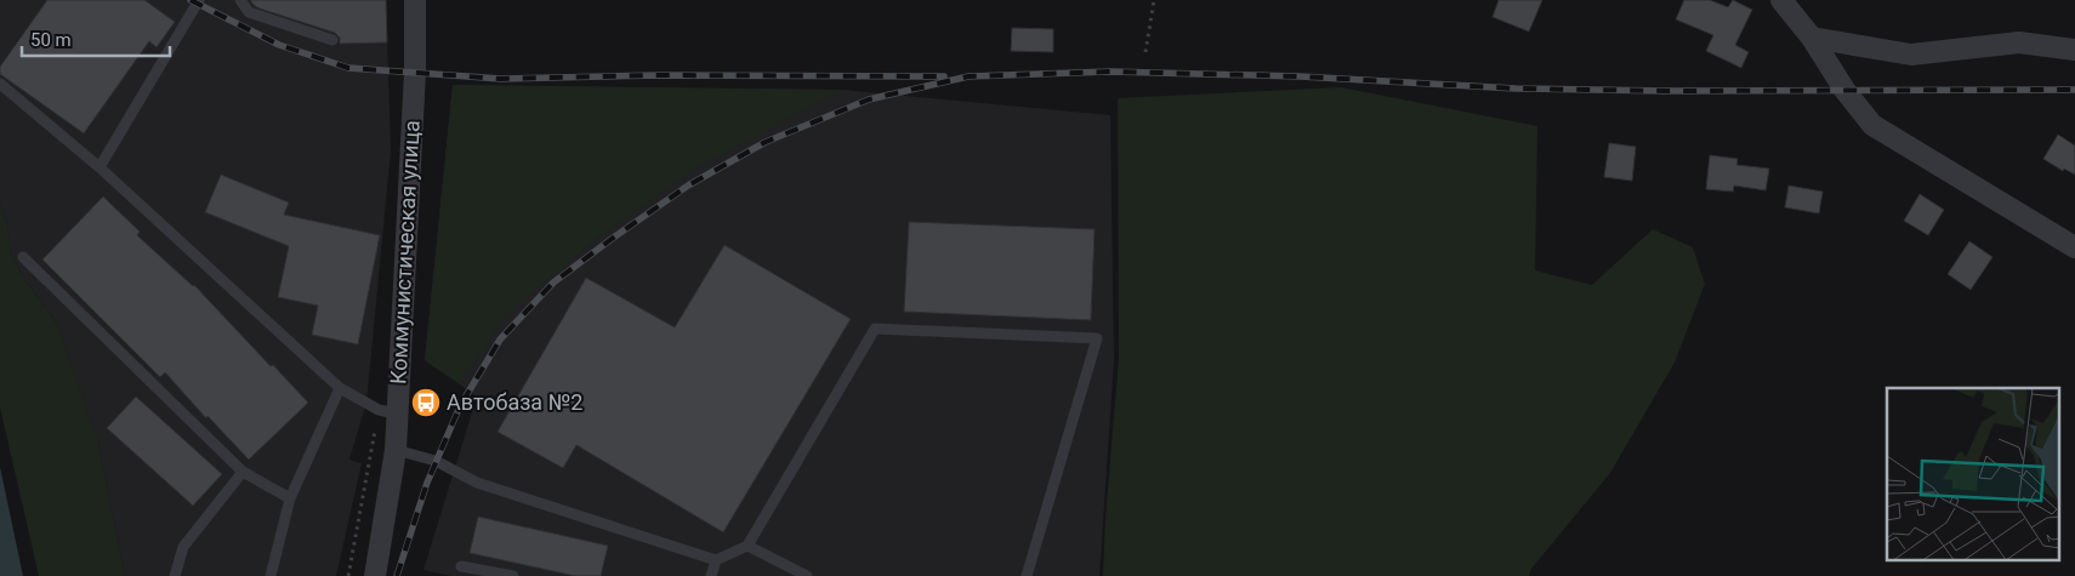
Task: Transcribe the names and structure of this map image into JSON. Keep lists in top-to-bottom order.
{
  "streets": {
    "street": ["Коммунистическая улица"]
  },
  "places": {
    "bus stop": ["Автобаза №2"]
  },
  "scale_bar": "50 m"
}
